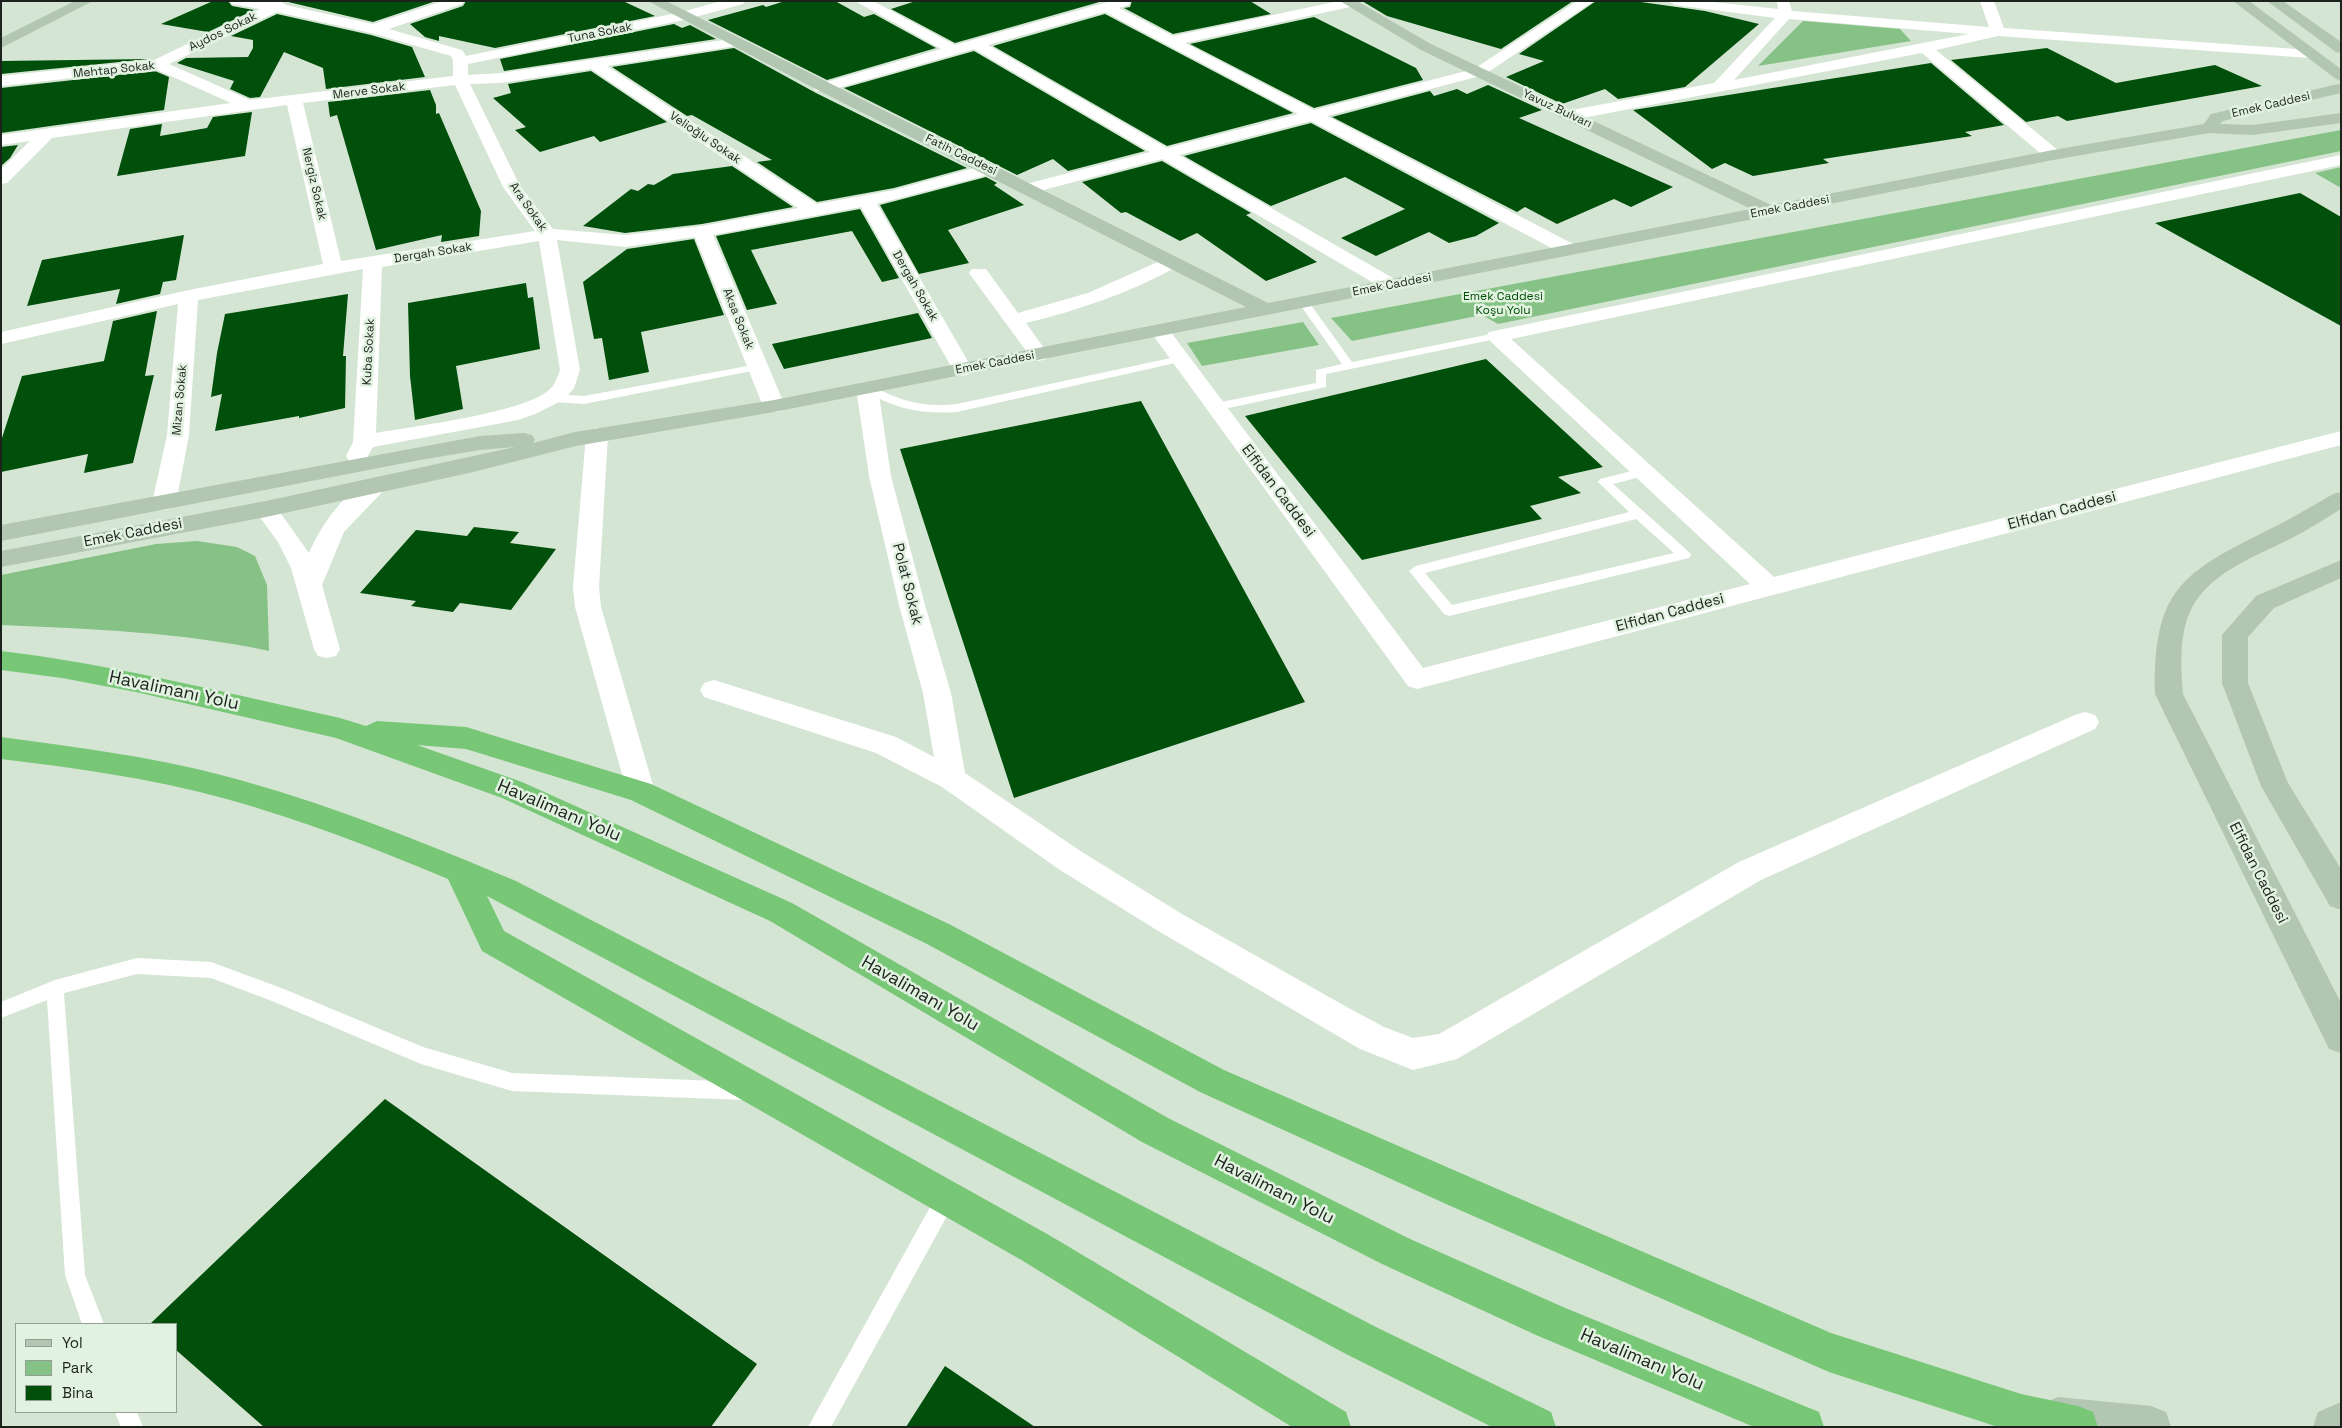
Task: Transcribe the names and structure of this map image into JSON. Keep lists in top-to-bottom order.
{
  "streets": {
    "highway": ["Havalimanı Yolu"],
    "street": [
      "Aydos Sokak",
      "Tuna Sokak",
      "Mehtap Sokak",
      "Merve Sokak",
      "Emek Caddesi",
      "Yavuz Bulvarı",
      "Velioğlu Sokak",
      "Fatih Caddesi",
      "Nergiz Sokak",
      "Ara Sokak",
      "Dergah Sokak",
      "Aksa Sokak",
      "Kuba Sokak",
      "Mizan Sokak",
      "Elfidan Caddesi",
      "Polat Sokak"
    ]
  },
  "crossings": [
    ["Aydos Sokak", "Mehtap Sokak"],
    ["Tuna Sokak", "Fatih Caddesi"],
    ["Tuna Sokak", "Ara Sokak"],
    ["Mehtap Sokak", "Merve Sokak"],
    ["Merve Sokak", "Velioğlu Sokak"],
    ["Merve Sokak", "Fatih Caddesi"],
    ["Merve Sokak", "Nergiz Sokak"],
    ["Merve Sokak", "Ara Sokak"],
    ["Emek Caddesi", "Yavuz Bulvarı"],
    ["Emek Caddesi", "Fatih Caddesi"],
    ["Emek Caddesi", "Dergah Sokak"],
    ["Emek Caddesi", "Aksa Sokak"],
    ["Emek Caddesi", "Elfidan Caddesi"],
    ["Emek Caddesi", "Polat Sokak"],
    ["Velioğlu Sokak", "Dergah Sokak"],
    ["Fatih Caddesi", "Dergah Sokak"],
    ["Nergiz Sokak", "Dergah Sokak"],
    ["Ara Sokak", "Dergah Sokak"],
    ["Ara Sokak", "Kuba Sokak"],
    ["Dergah Sokak", "Aksa Sokak"],
    ["Dergah Sokak", "Kuba Sokak"],
    ["Dergah Sokak", "Mizan Sokak"]
  ],
  "parks": ["Emek Caddesi Koşu Yolu"],
  "legend": ["Yol", "Park", "Bina"]
}
